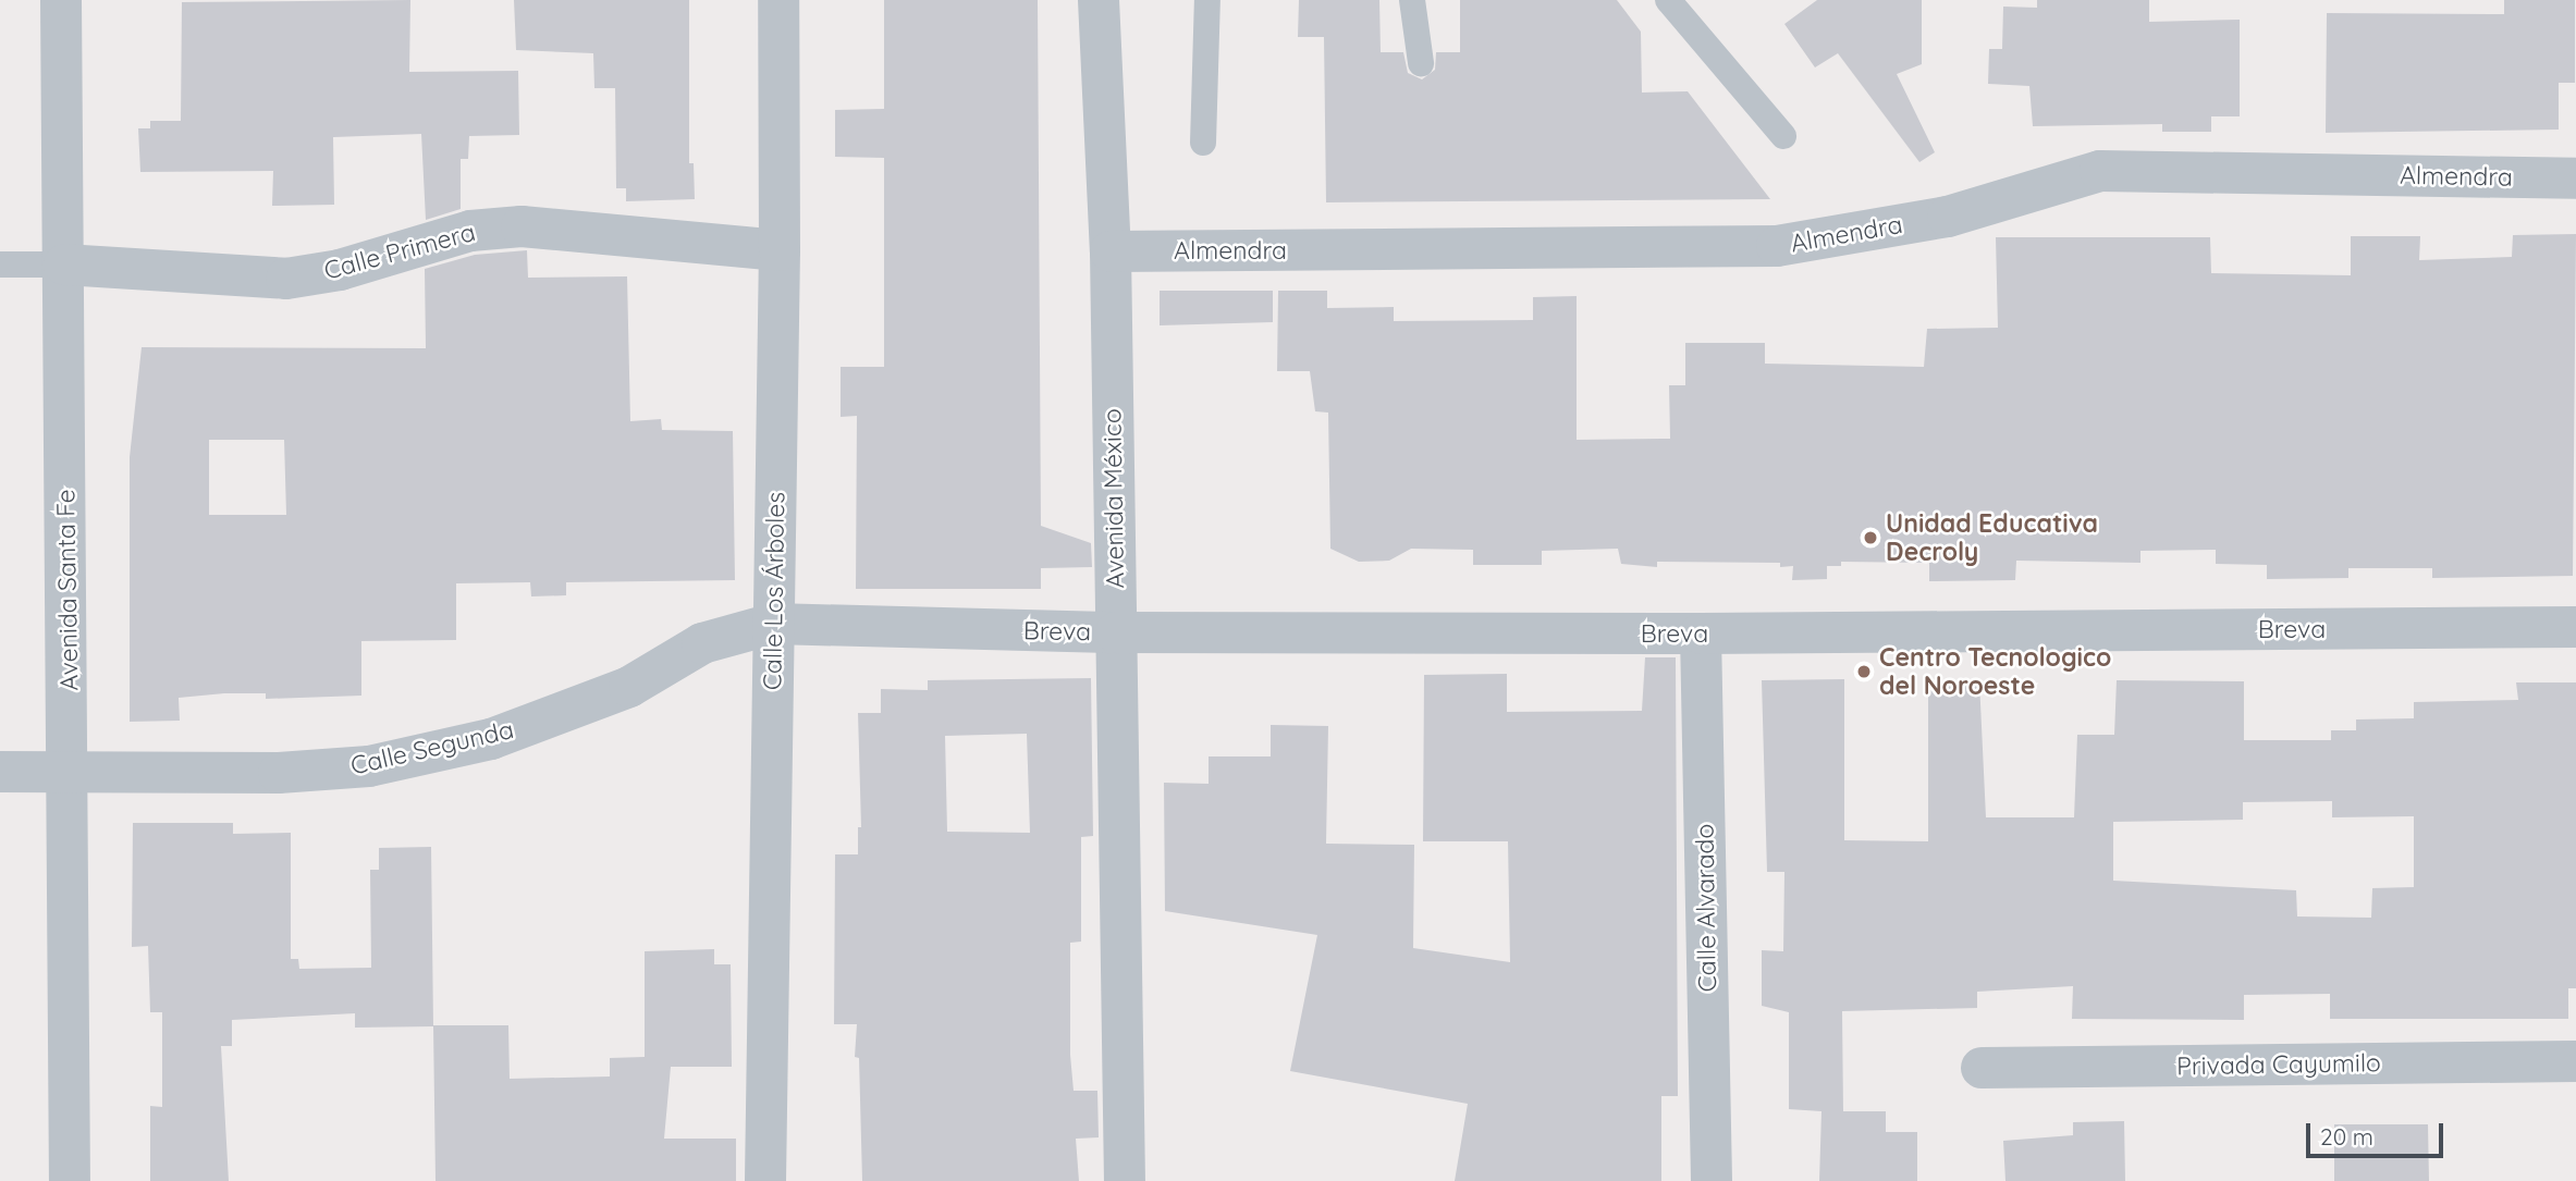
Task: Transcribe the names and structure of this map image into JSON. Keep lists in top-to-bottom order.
{
  "streets": {
    "street": [
      "Almendra",
      "Calle Primera",
      "Avenida México",
      "Avenida Santa Fe",
      "Calle Los Árboles",
      "Breva",
      "Calle Segunda",
      "Calle Alvarado",
      "Privada Cayumilo"
    ]
  },
  "crossings": [
    ["Almendra", "Avenida México"],
    ["Calle Primera", "Avenida Santa Fe"],
    ["Calle Primera", "Calle Los Árboles"],
    ["Avenida México", "Breva"],
    ["Avenida Santa Fe", "Calle Segunda"],
    ["Calle Los Árboles", "Breva"],
    ["Calle Los Árboles", "Calle Segunda"],
    ["Breva", "Calle Segunda"],
    ["Breva", "Calle Alvarado"]
  ],
  "places": ["Unidad Educativa Decroly", "Centro Tecnologico del Noroeste"],
  "scale_bar": "20 m"
}
